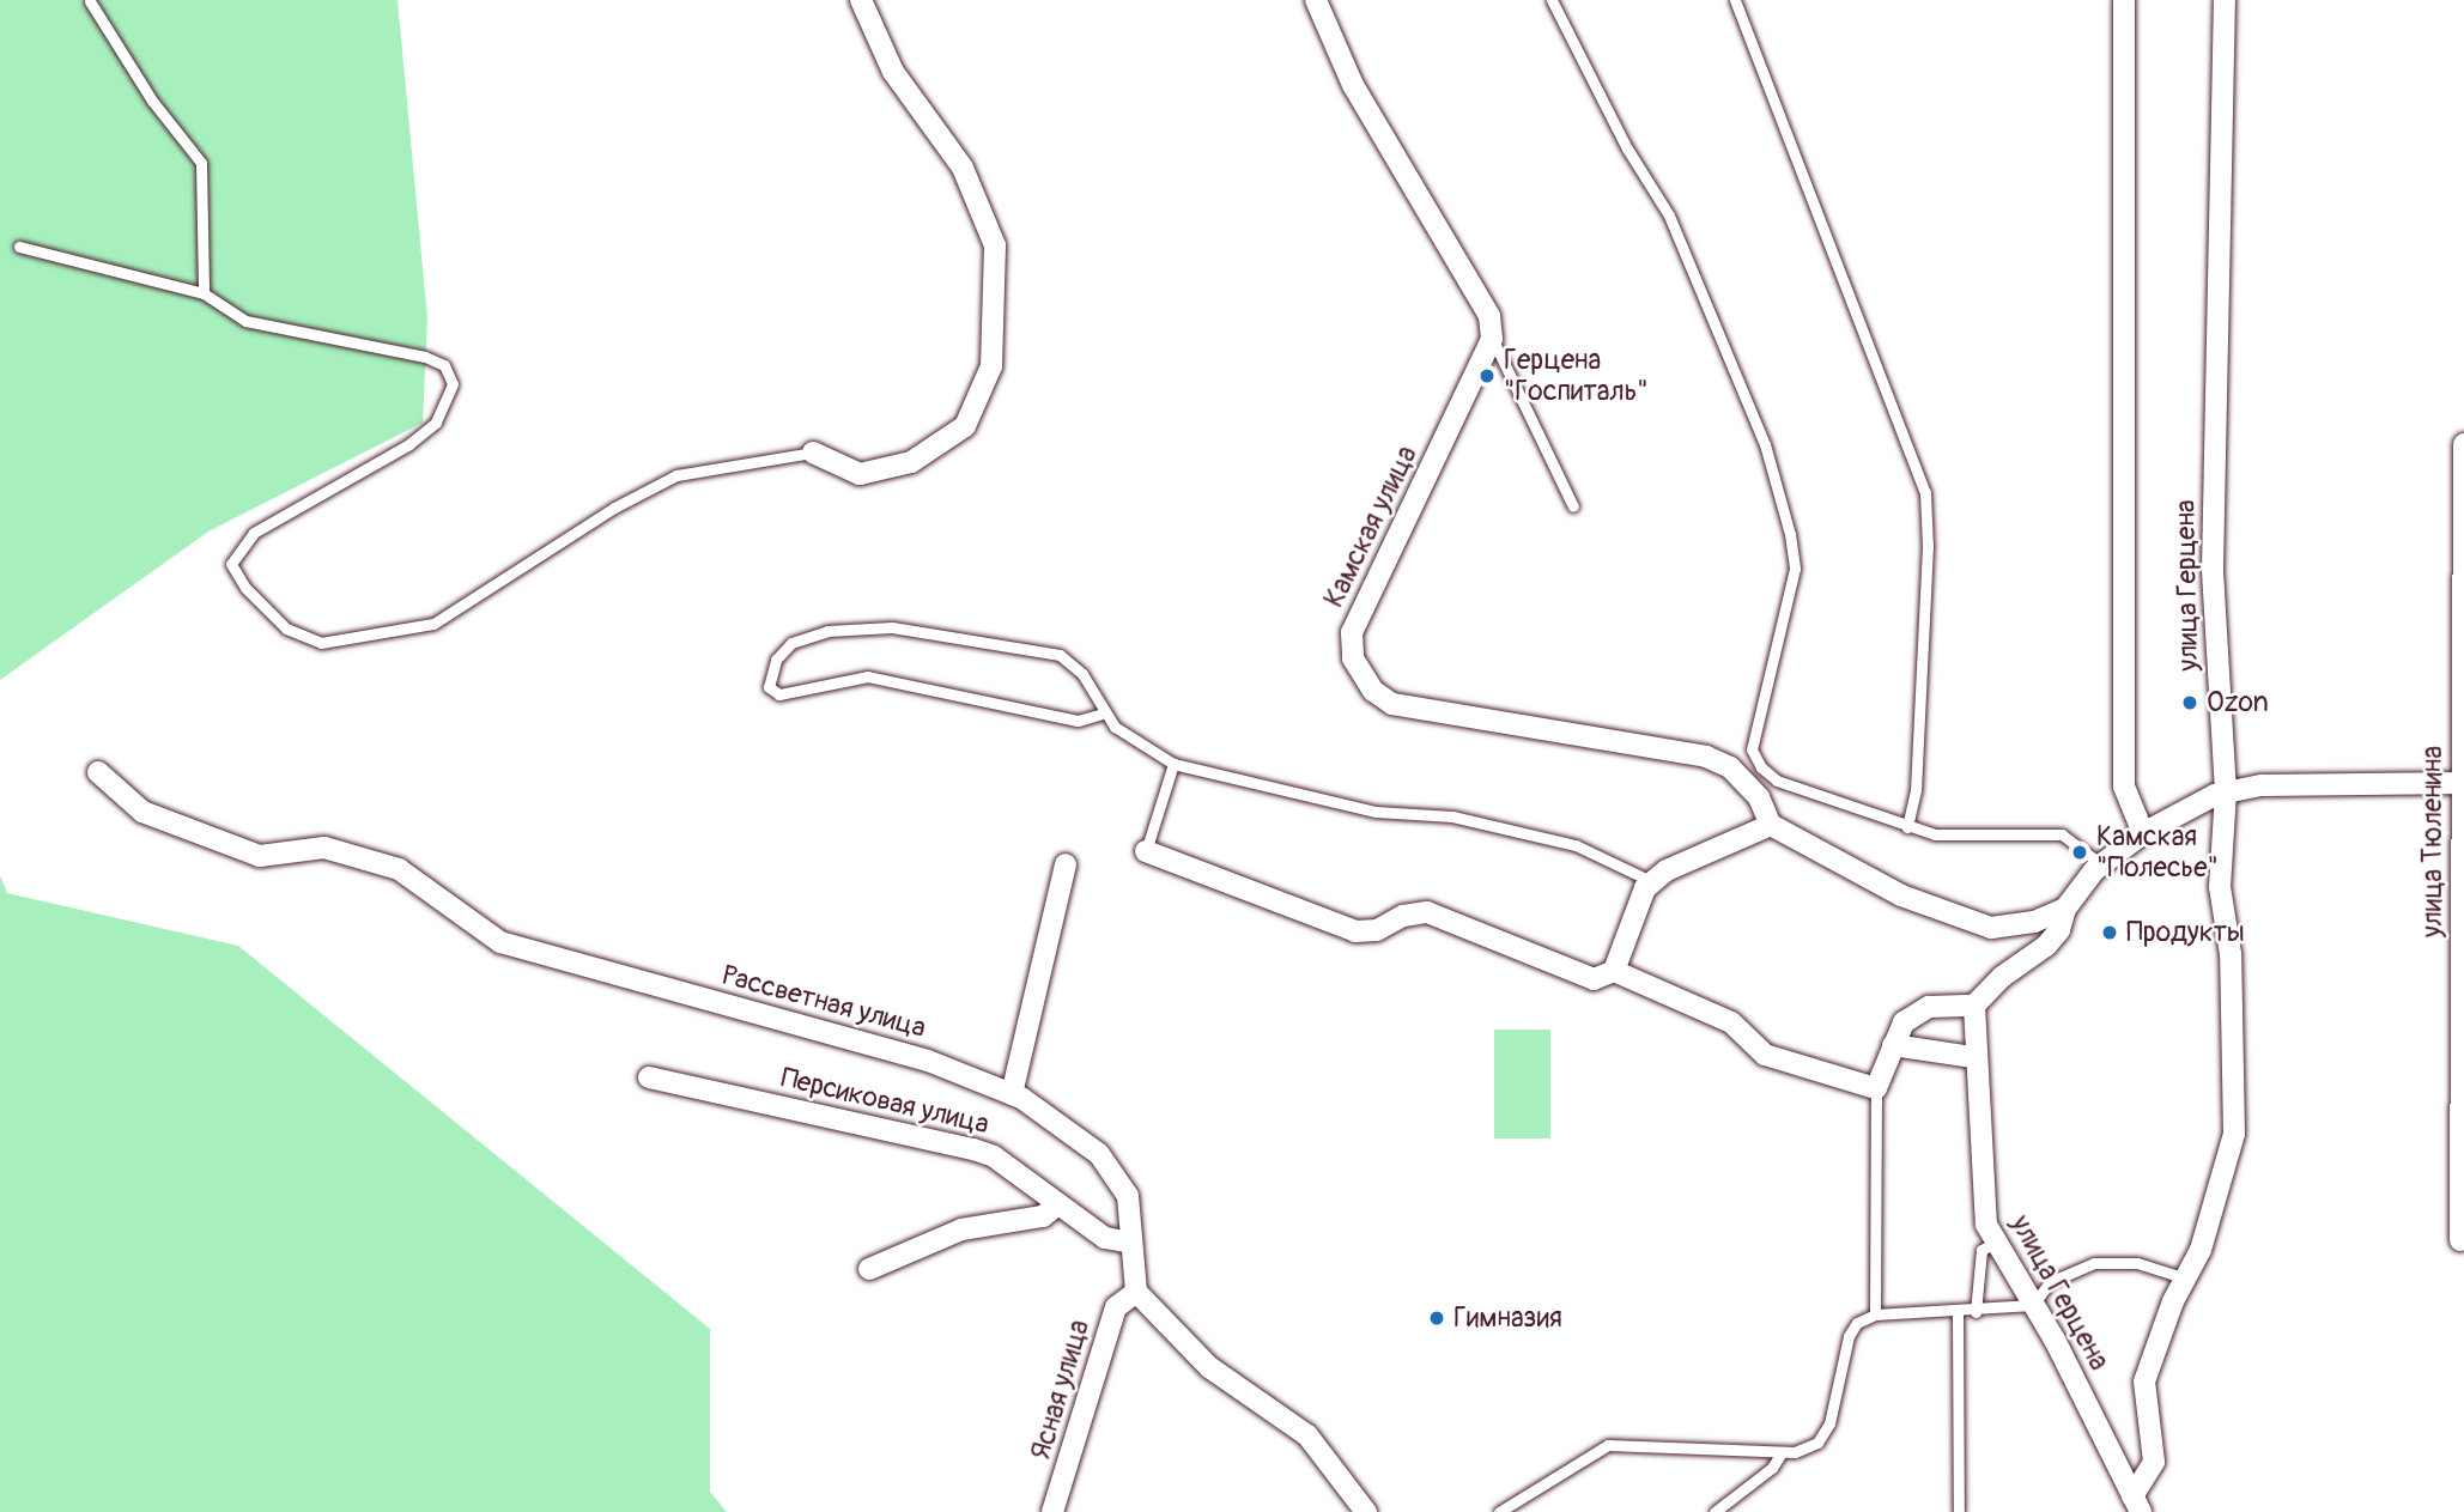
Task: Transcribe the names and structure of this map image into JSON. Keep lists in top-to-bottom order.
{
  "streets": {
    "street": [
      "Камская улица",
      "улица Герцена",
      "улица Тюленина",
      "Рассветная улица",
      "Персиковая улица",
      "Ясная улица"
    ]
  },
  "crossings": [
    ["Рассветная улица", "Персиковая улица"],
    ["Рассветная улица", "Ясная улица"]
  ],
  "places": [
    "Герцена \"Госпиталь\"",
    "Ozon",
    "Камская \"Полесье\"",
    "Продукты",
    "Гимназия"
  ]
}
